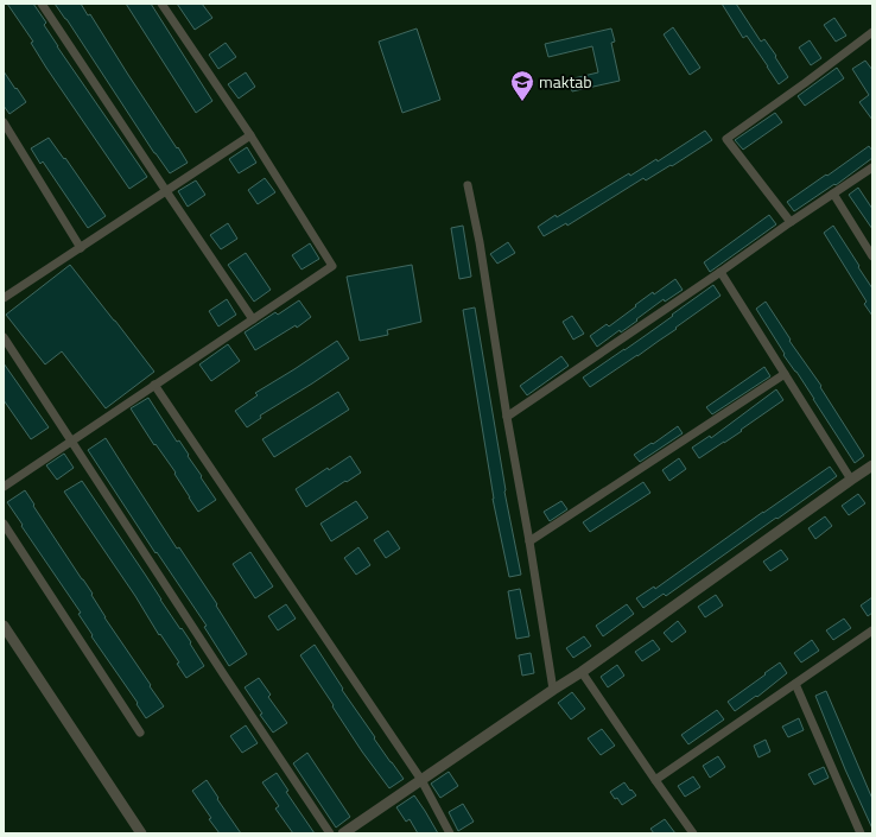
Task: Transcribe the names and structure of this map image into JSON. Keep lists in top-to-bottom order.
{
  "places": {
    "school or university": ["maktab"]
  }
}
